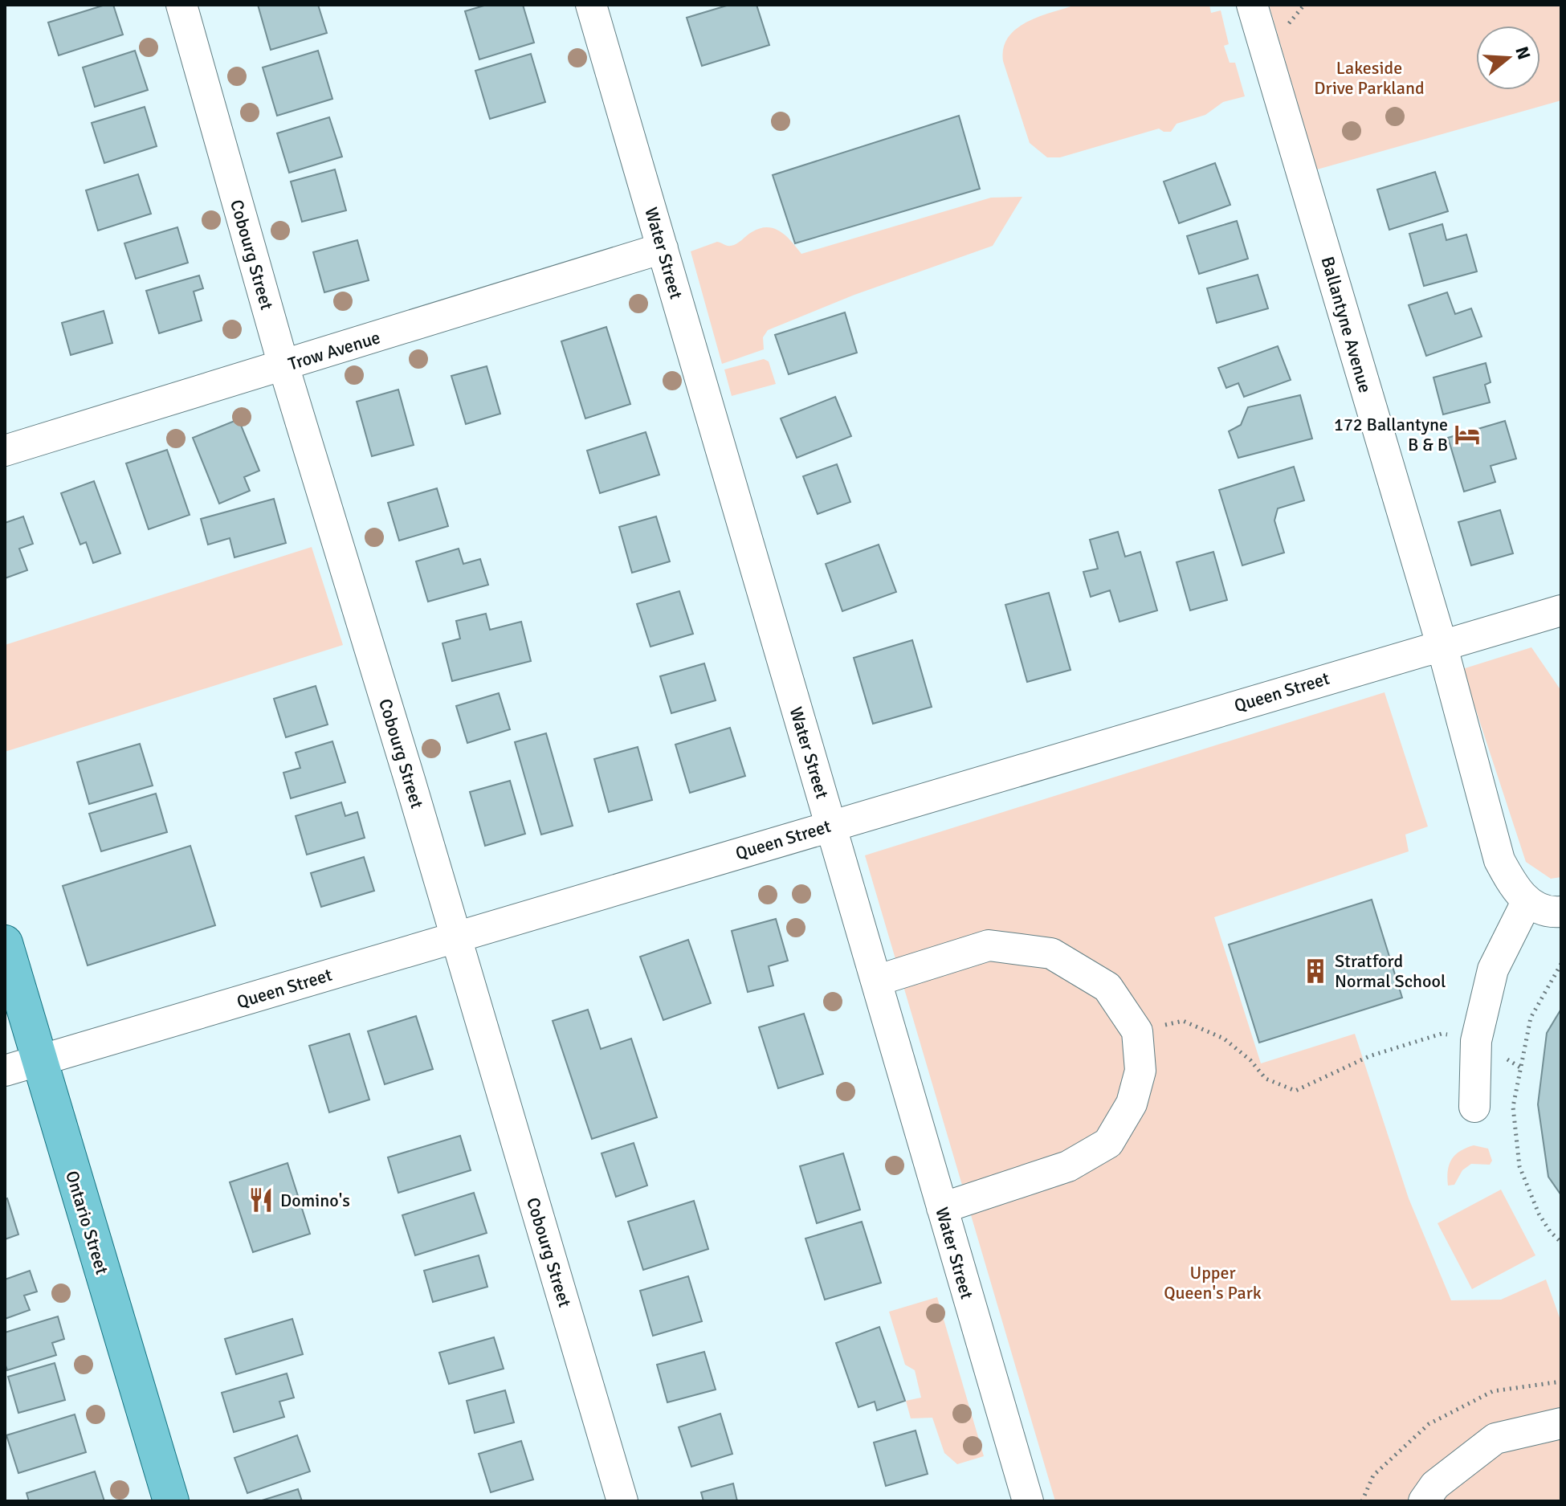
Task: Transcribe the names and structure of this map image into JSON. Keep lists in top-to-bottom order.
{
  "streets": {
    "main road": ["Ontario Street"],
    "street": [
      "Water Street",
      "Cobourg Street",
      "Ballantyne Avenue",
      "Trow Avenue",
      "Queen Street"
    ]
  },
  "crossings": [
    ["Water Street", "Trow Avenue"],
    ["Water Street", "Queen Street"],
    ["Cobourg Street", "Trow Avenue"],
    ["Cobourg Street", "Queen Street"],
    ["Ballantyne Avenue", "Queen Street"],
    ["Queen Street", "Ontario Street"]
  ],
  "parks": ["Lakeside Drive Parkland", "Upper Queen's Park"],
  "places": {
    "hotel": ["172 Ballantyne B & B"],
    "building": ["Stratford Normal School"],
    "restaurant": ["Domino's"]
  },
  "north": "right"
}
